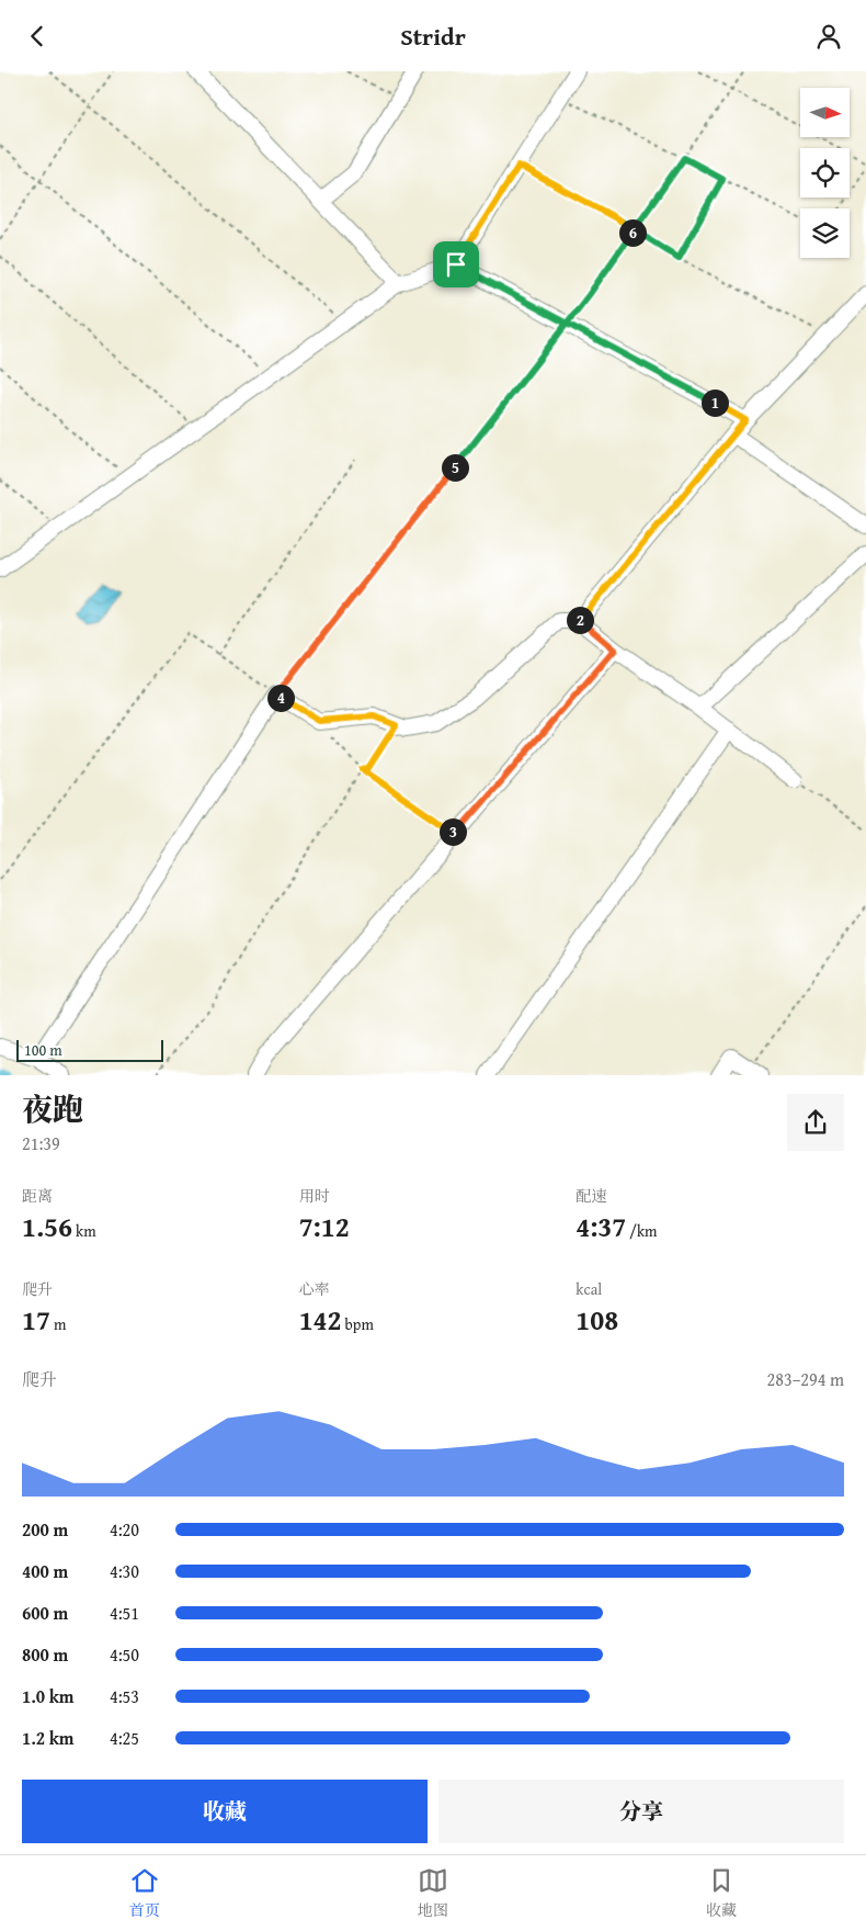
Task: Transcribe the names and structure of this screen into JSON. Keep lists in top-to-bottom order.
{
  "scale_bar": "100 m",
  "north": "right",
  "page": {
    "header": "Stridr",
    "pins": [
      "6",
      "1",
      "5",
      "2",
      "4",
      "3"
    ],
    "scale": "100 m",
    "heading": ["夜跑", "21:39"],
    "stats": [
      ["距离", "1.56 km"],
      ["用时", "7:12"],
      ["配速", "4:37 /km"],
      ["爬升", "17 m"],
      ["心率", "142 bpm"],
      ["kcal", "108"]
    ],
    "chart": ["爬升", "283–294 m"],
    "list": [
      {
        "name": "200 m",
        "note": "4:20"
      },
      {
        "name": "400 m",
        "note": "4:30"
      },
      {
        "name": "600 m",
        "note": "4:51"
      },
      {
        "name": "800 m",
        "note": "4:50"
      },
      {
        "name": "1.0 km",
        "note": "4:53"
      },
      {
        "name": "1.2 km",
        "note": "4:25"
      }
    ],
    "buttons": ["收藏", "分享"],
    "tabs": ["首页", "地图", "收藏"]
  }
}
